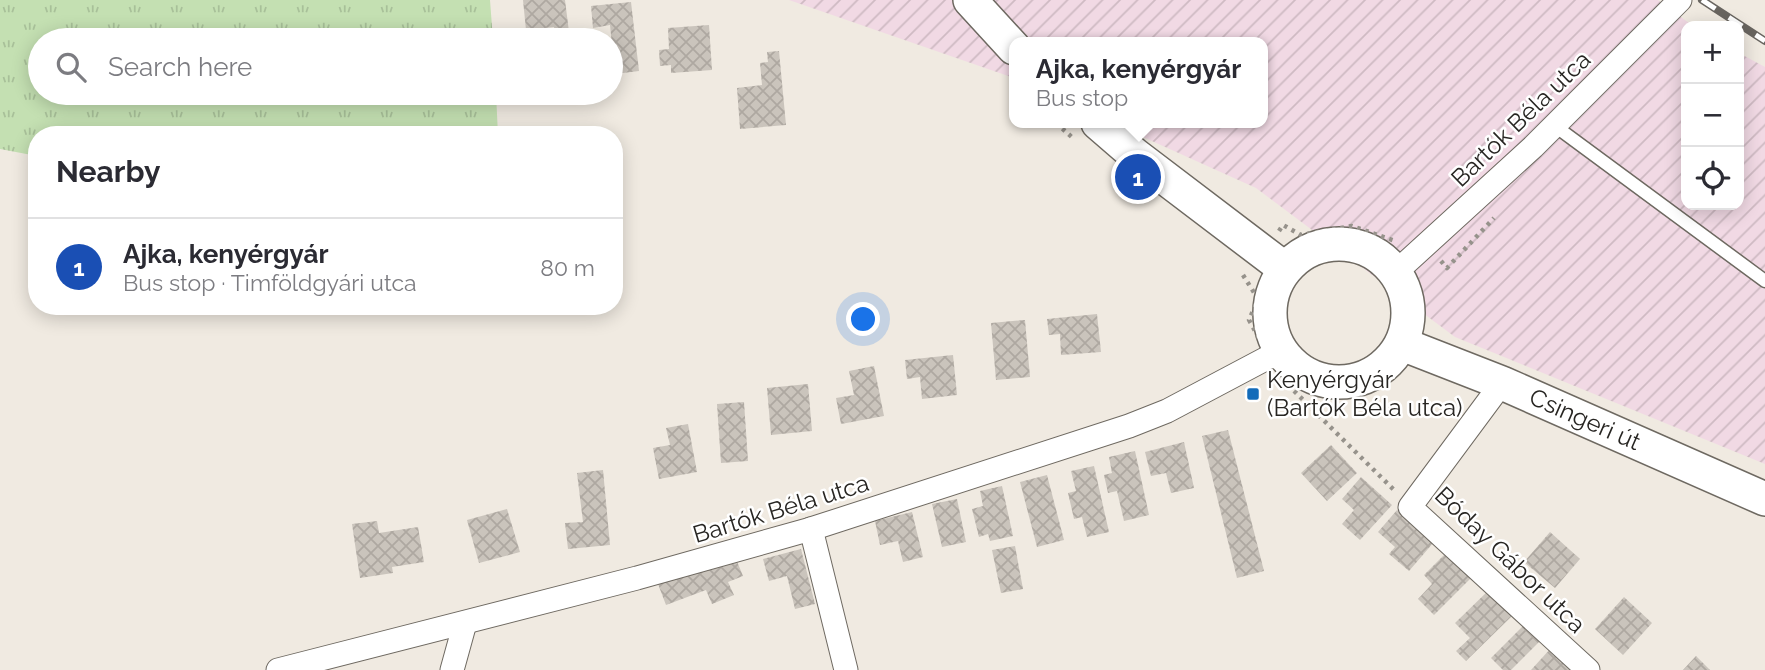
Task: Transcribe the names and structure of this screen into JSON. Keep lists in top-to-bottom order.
{
  "streets": {
    "main road": ["Csingeri út"],
    "street": ["Bartók Béla utca", "Bóday Gábor utca"]
  },
  "crossings": [
    ["Bartók Béla utca", "Csingeri út"],
    ["Csingeri út", "Bóday Gábor utca"]
  ],
  "places": {
    "transit": ["Kenyérgyár (Bartók Béla utca)"]
  },
  "page": {
    "map_buttons": ["+", "−"],
    "search": "Search here",
    "popup": ["Ajka, kenyérgyár", "Bus stop"],
    "heading": "Nearby",
    "pins": "1",
    "list": [
      {
        "mark": "1",
        "name": "Ajka, kenyérgyár",
        "note": "Bus stop · Timföldgyári utca",
        "value": "80 m"
      }
    ]
  }
}
